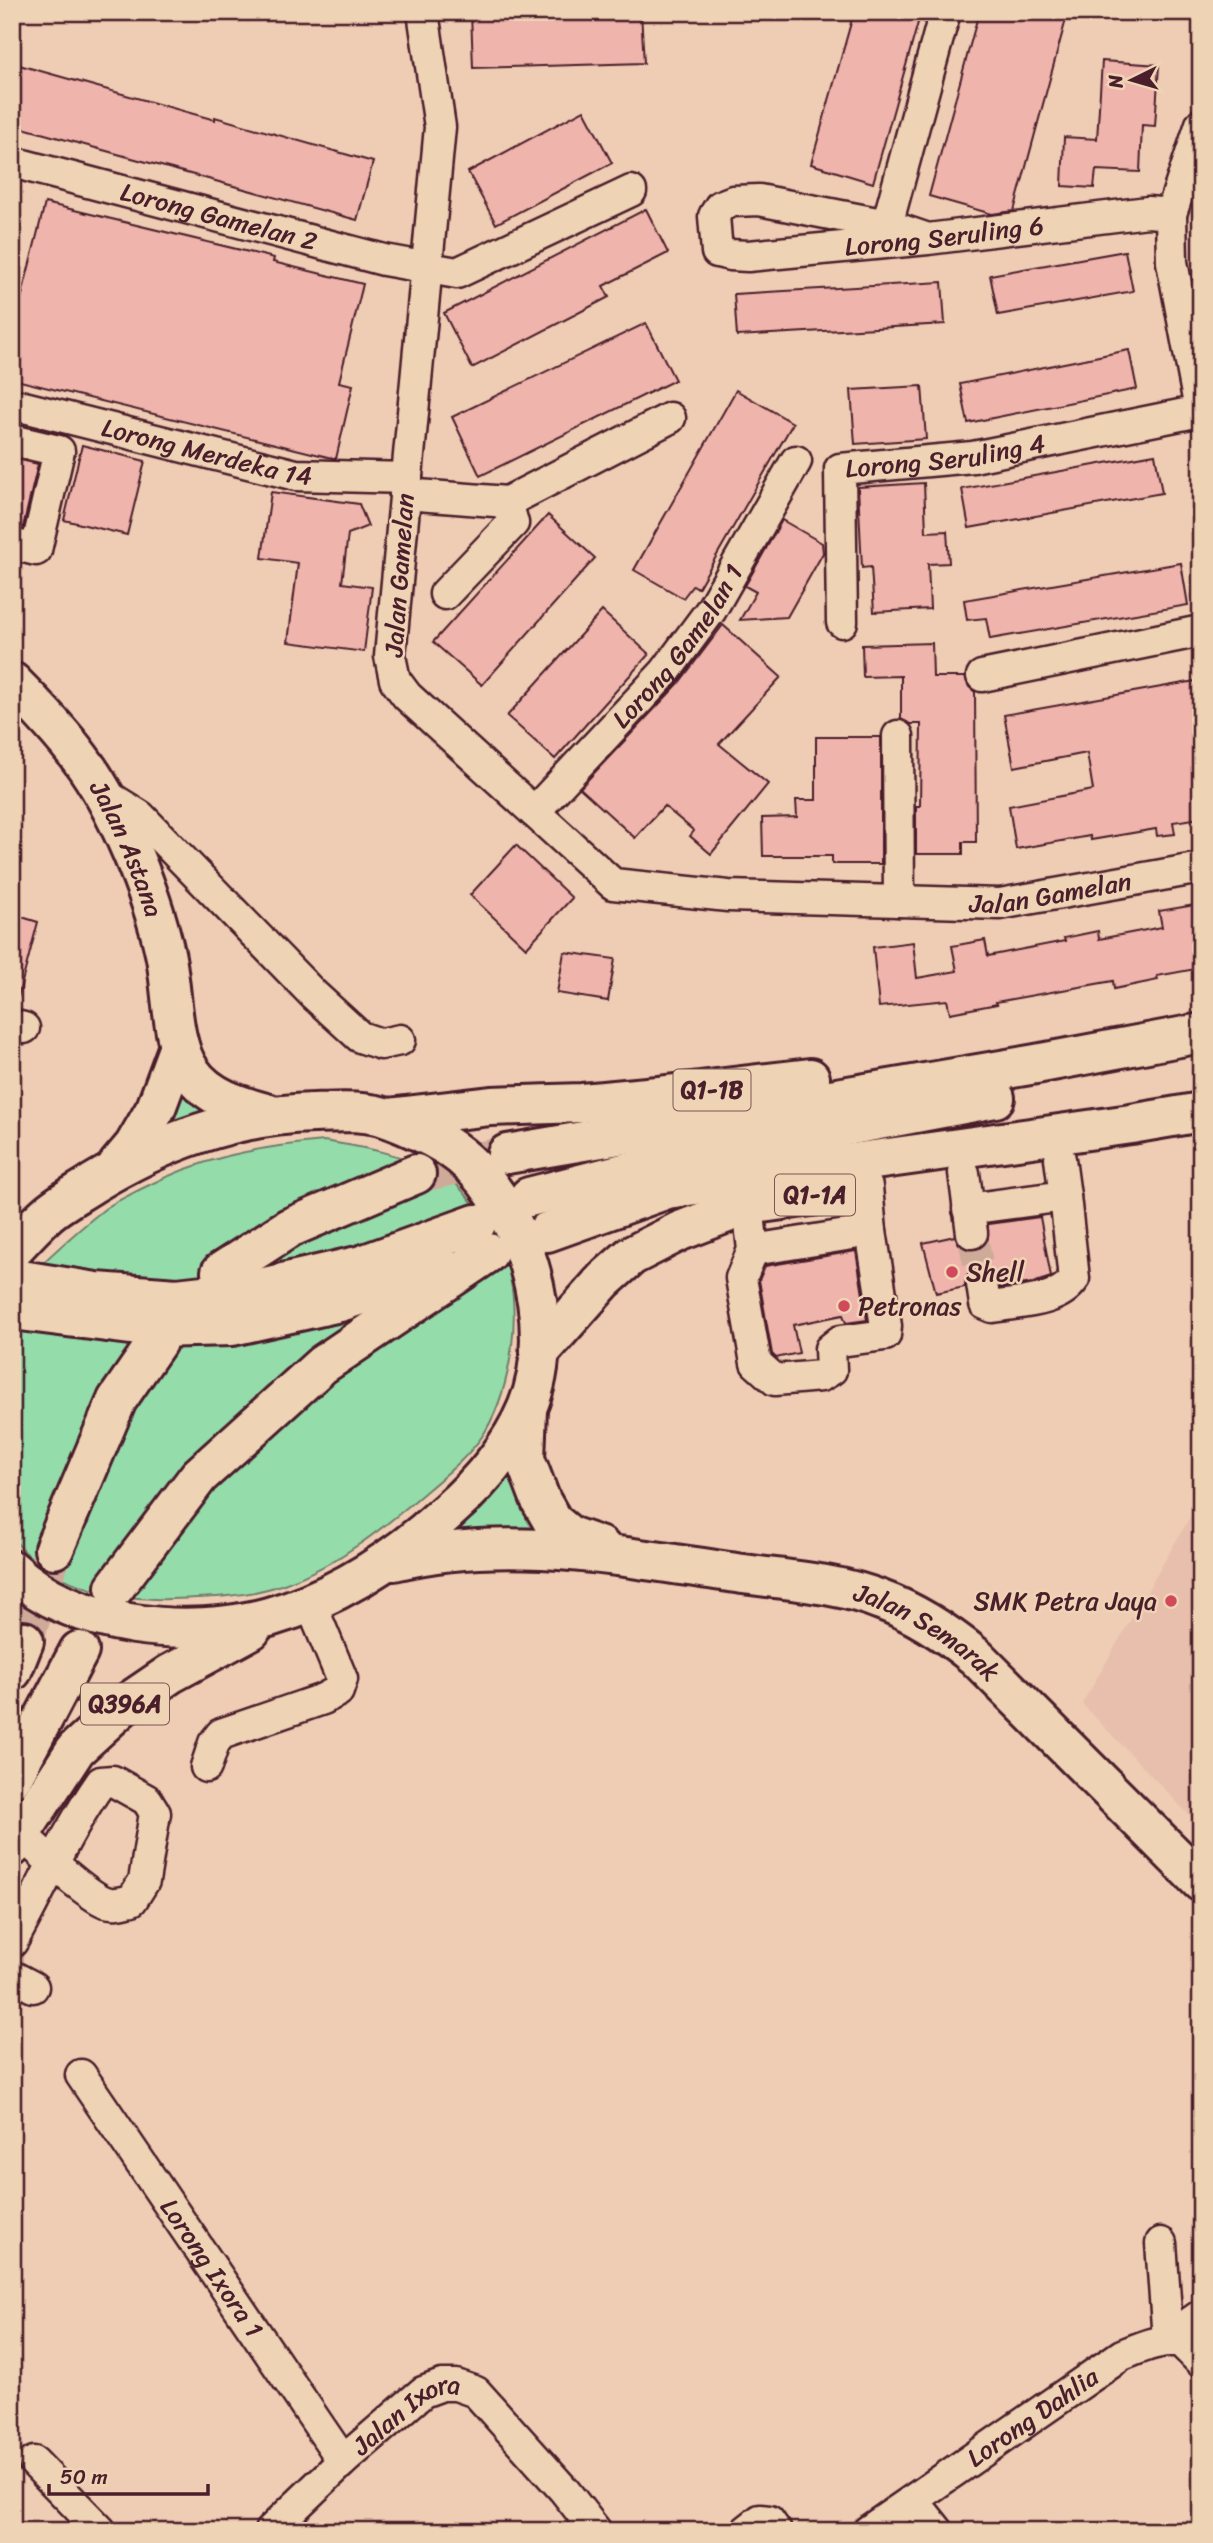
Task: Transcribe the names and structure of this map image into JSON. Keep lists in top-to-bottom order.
{
  "streets": {
    "main road": [
      "Jalan Astana",
      "Q1-1B",
      "Q1-1A",
      "Jalan Semarak",
      "Q396A"
    ],
    "street": [
      "Lorong Gamelan 2",
      "Lorong Seruling 6",
      "Lorong Merdeka 14",
      "Lorong Seruling 4",
      "Jalan Gamelan",
      "Lorong Gamelan 1",
      "Lorong Ixora 1",
      "Lorong Dahlia",
      "Jalan Ixora"
    ]
  },
  "crossings": [
    ["Lorong Gamelan 2", "Jalan Gamelan"],
    ["Lorong Merdeka 14", "Jalan Gamelan"],
    ["Jalan Gamelan", "Lorong Gamelan 1"],
    ["Lorong Ixora 1", "Jalan Ixora"]
  ],
  "places": ["Shell", "Petronas", "SMK Petra Jaya"],
  "scale_bar": "50 m",
  "north": "left"
}
